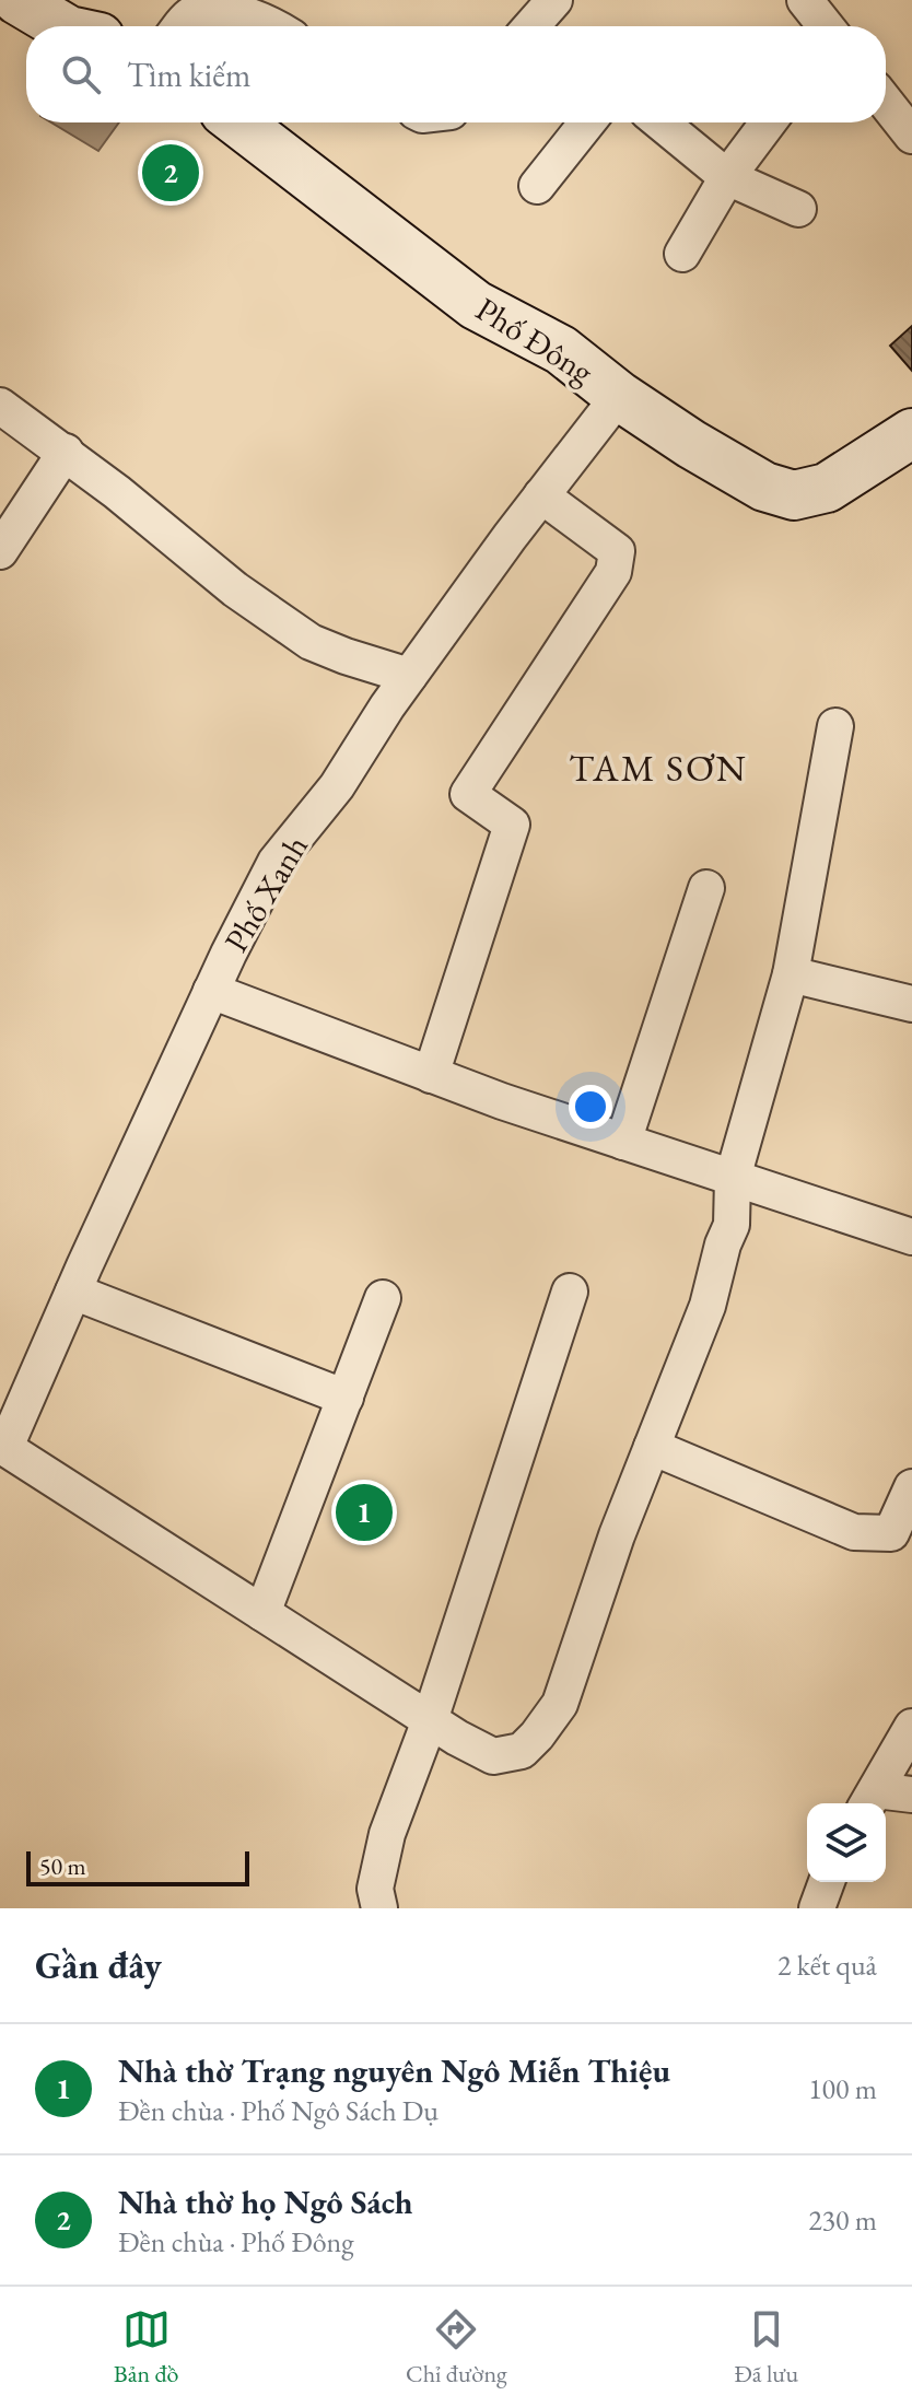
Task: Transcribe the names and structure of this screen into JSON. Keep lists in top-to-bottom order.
{
  "streets": {
    "street": ["Phố Đông", "Phố Xanh"]
  },
  "crossings": [
    ["Phố Đông", "Phố Xanh"]
  ],
  "districts": ["TAM SƠN"],
  "scale_bar": "50 m",
  "page": {
    "search": "Tìm kiếm",
    "pins": ["2", "1"],
    "scale": "50 m",
    "heading": ["Gần đây", "2 kết quả"],
    "list": [
      {
        "mark": "1",
        "name": "Nhà thờ Trạng nguyên Ngô Miễn Thiệu",
        "note": "Đền chùa · Phố Ngô Sách Dụ",
        "value": "100 m"
      },
      {
        "mark": "2",
        "name": "Nhà thờ họ Ngô Sách",
        "note": "Đền chùa · Phố Đông",
        "value": "230 m"
      }
    ],
    "nav": ["Bản đồ", "Chỉ đường", "Đã lưu"]
  }
}
